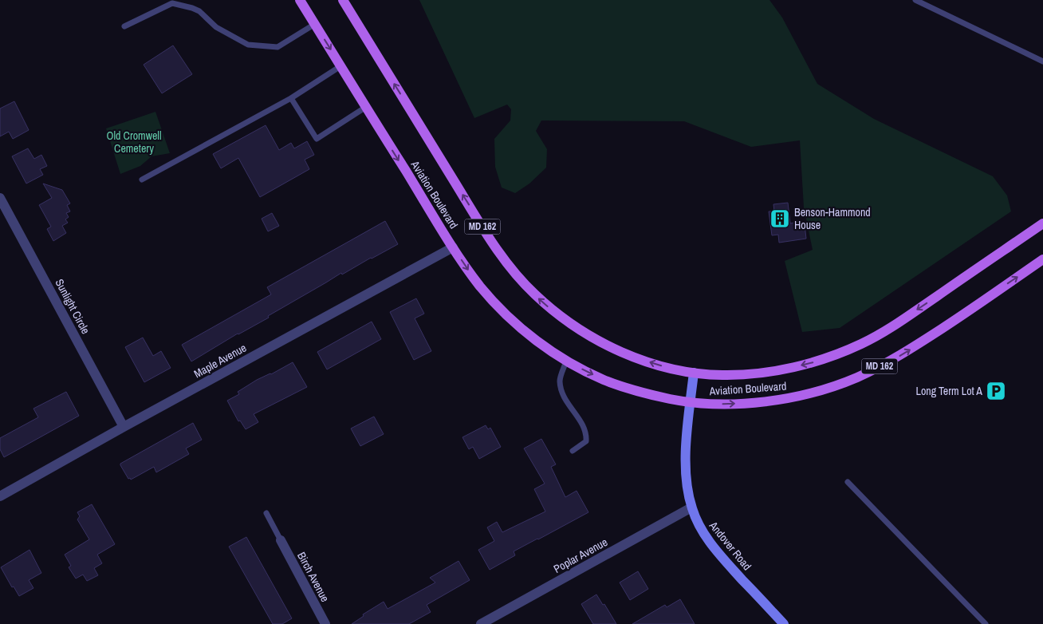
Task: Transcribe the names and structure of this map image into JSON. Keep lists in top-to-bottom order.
{
  "streets": {
    "main road": ["Aviation Boulevard", "MD 162", "Andover Road"],
    "street": [
      "Sunlight Circle",
      "Maple Avenue",
      "Poplar Avenue",
      "Birch Avenue"
    ]
  },
  "crossings": [
    ["Aviation Boulevard", "Maple Avenue"],
    ["Aviation Boulevard", "Andover Road"],
    ["Sunlight Circle", "Maple Avenue"],
    ["Andover Road", "Poplar Avenue"]
  ],
  "parks": ["Old Cromwell Cemetery"],
  "places": {
    "building": ["Benson-Hammond House"],
    "parking": ["Long Term Lot A"]
  }
}
